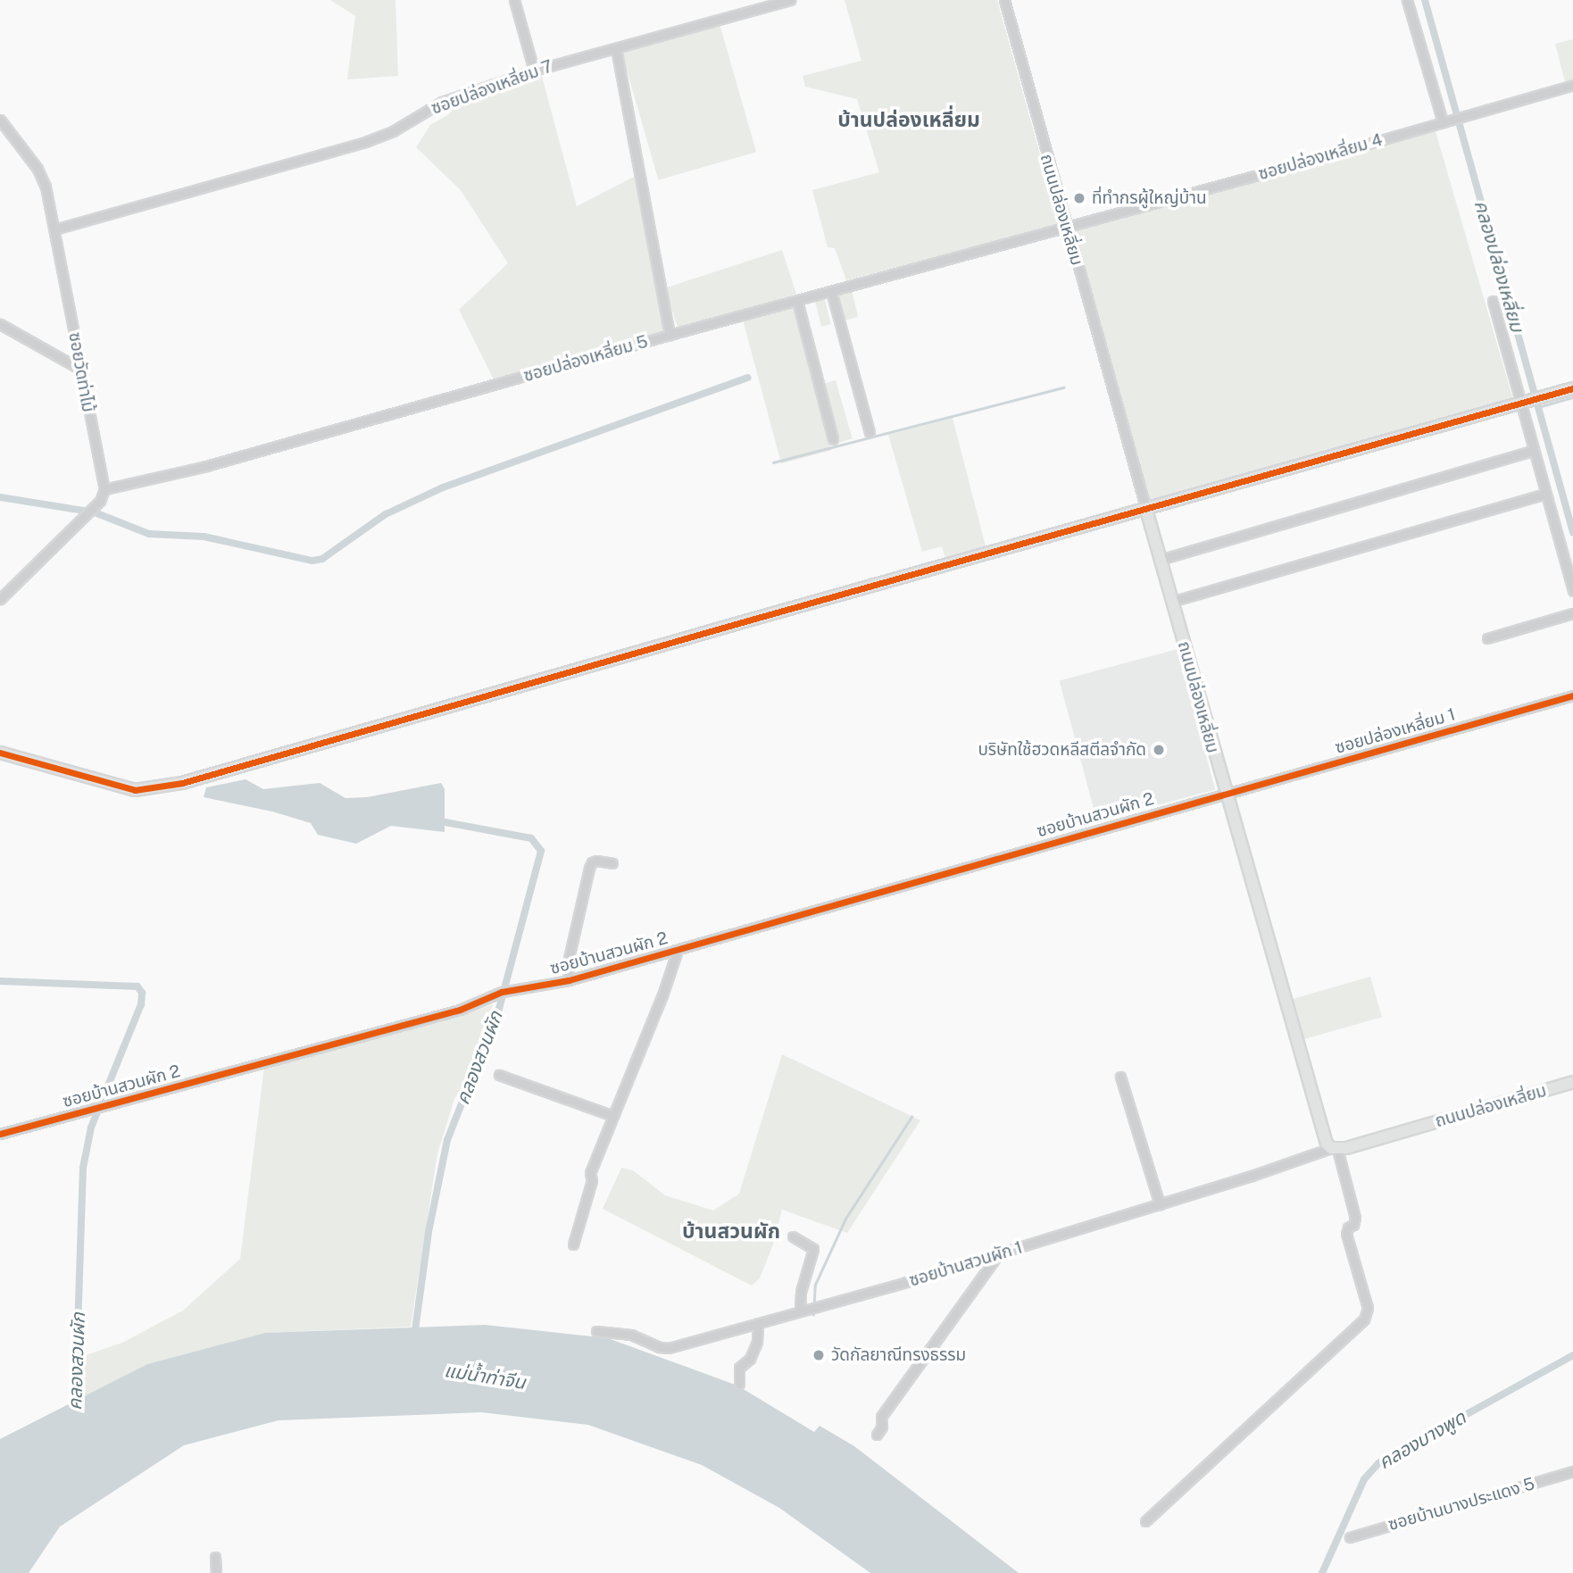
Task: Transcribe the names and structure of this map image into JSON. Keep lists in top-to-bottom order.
{
  "streets": {
    "street": [
      "ซอยปล่องเหลี่ยม 7",
      "ซอยปล่องเหลี่ยม 4",
      "ถนนปล่องเหลี่ยม",
      "ซอยปล่องเหลี่ยม 5",
      "ซอยวัดท่าไม้",
      "ซอยปล่องเหลี่ยม 1",
      "ซอยบ้านสวนผัก 2",
      "ซอยบ้านสวนผัก 1",
      "ซอยบ้านบางประแดง 5"
    ]
  },
  "crossings": [
    ["ซอยปล่องเหลี่ยม 7", "ซอยวัดท่าไม้"],
    ["ซอยปล่องเหลี่ยม 4", "ถนนปล่องเหลี่ยม"],
    ["ซอยปล่องเหลี่ยม 4", "ซอยปล่องเหลี่ยม 5"],
    ["ถนนปล่องเหลี่ยม", "ซอยปล่องเหลี่ยม 5"],
    ["ถนนปล่องเหลี่ยม", "ซอยปล่องเหลี่ยม 1"],
    ["ถนนปล่องเหลี่ยม", "ซอยบ้านสวนผัก 2"],
    ["ถนนปล่องเหลี่ยม", "ซอยบ้านสวนผัก 1"],
    ["ซอยปล่องเหลี่ยม 5", "ซอยวัดท่าไม้"],
    ["ซอยปล่องเหลี่ยม 1", "ซอยบ้านสวนผัก 2"]
  ],
  "districts": ["บ้านปล่องเหลี่ยม", "บ้านสวนผัก"],
  "water": [
    "คลองปล่องเหลี่ยม",
    "คลองสวนผัก",
    "แม่น้ำท่าจีน",
    "คลองบางพูด"
  ],
  "places": ["ที่ทำกรผู้ใหญ่บ้าน", "บริษัทใช้ฮวดหลีสตีลจำกัด", "วัดกัลยาณีทรงธรรม"]
}
